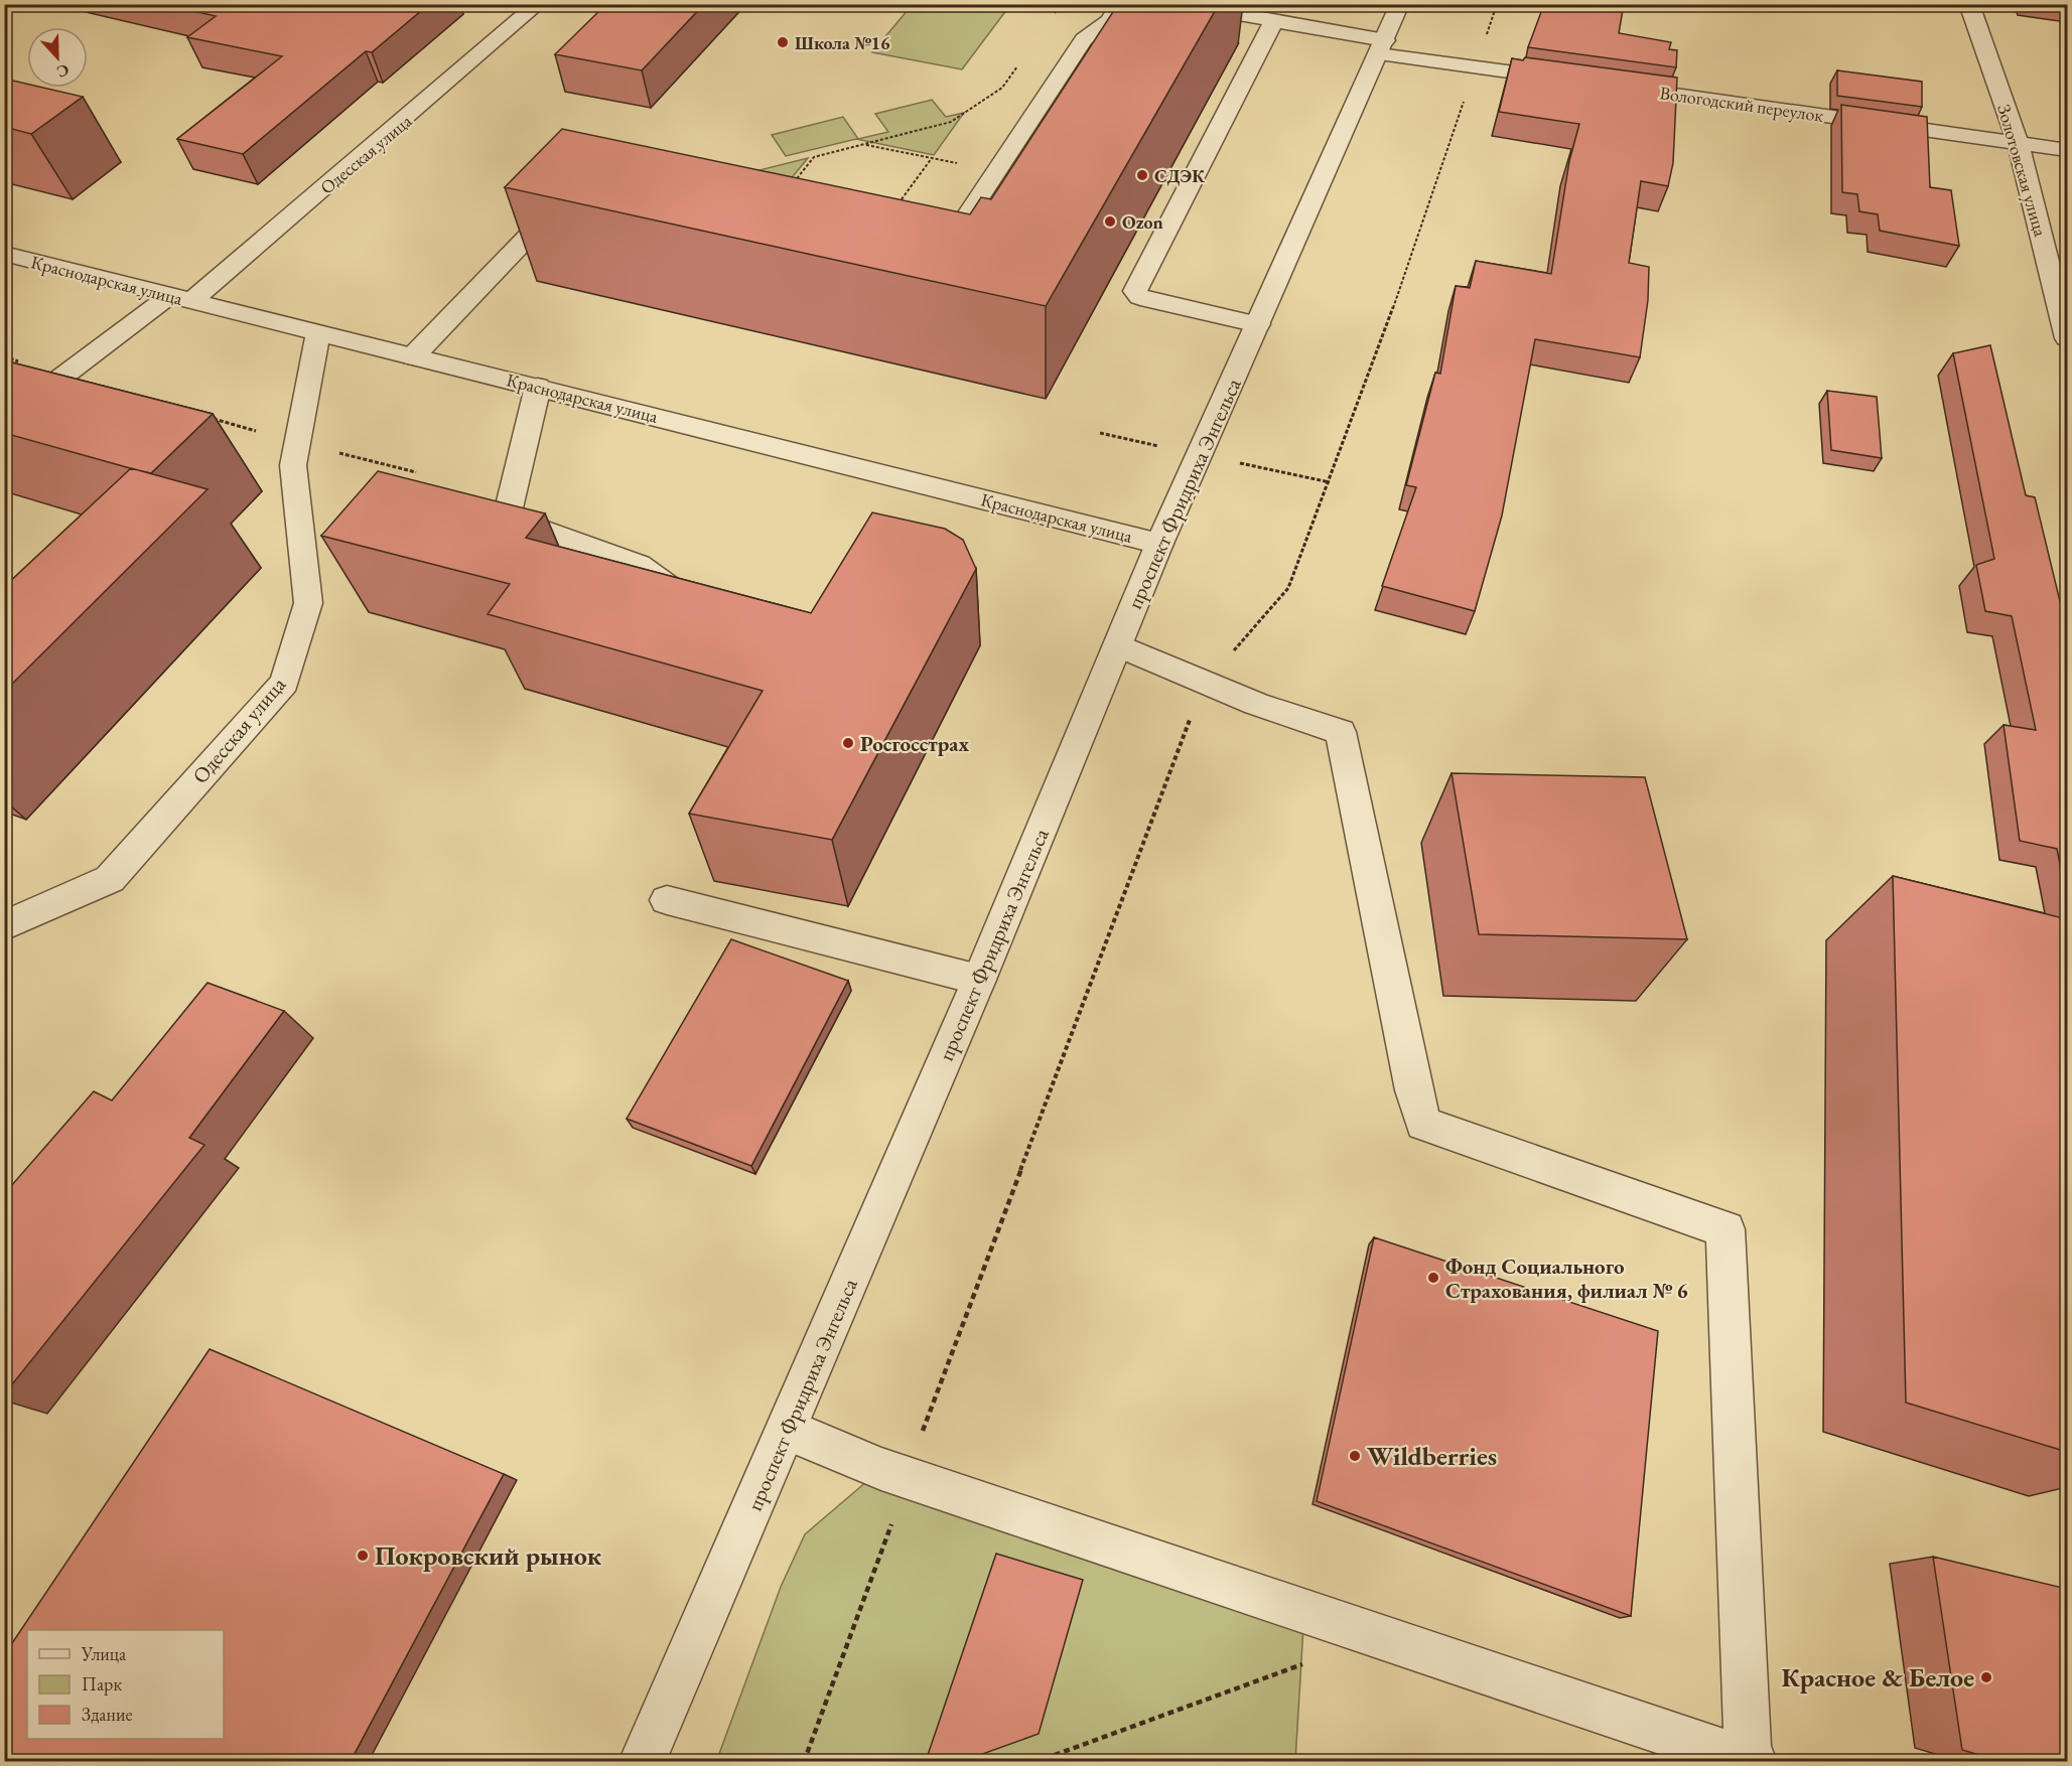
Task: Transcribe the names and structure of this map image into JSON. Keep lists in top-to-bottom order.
{
  "streets": {
    "street": [
      "Вологодский переулок",
      "Одесская улица",
      "Золотовская улица",
      "Краснодарская улица",
      "проспект Фридриха Энгельса"
    ]
  },
  "crossings": [
    ["Вологодский переулок", "Золотовская улица"],
    ["Одесская улица", "Краснодарская улица"],
    ["Краснодарская улица", "проспект Фридриха Энгельса"]
  ],
  "places": [
    "Школа №16",
    "СДЭК",
    "Ozon",
    "Росгосстрах",
    "Фонд Социального Страхования, филиал № 6",
    "Wildberries",
    "Покровский рынок",
    "Красное & Белое"
  ],
  "legend": ["Улица", "Парк", "Здание"],
  "north": "bottom"
}
